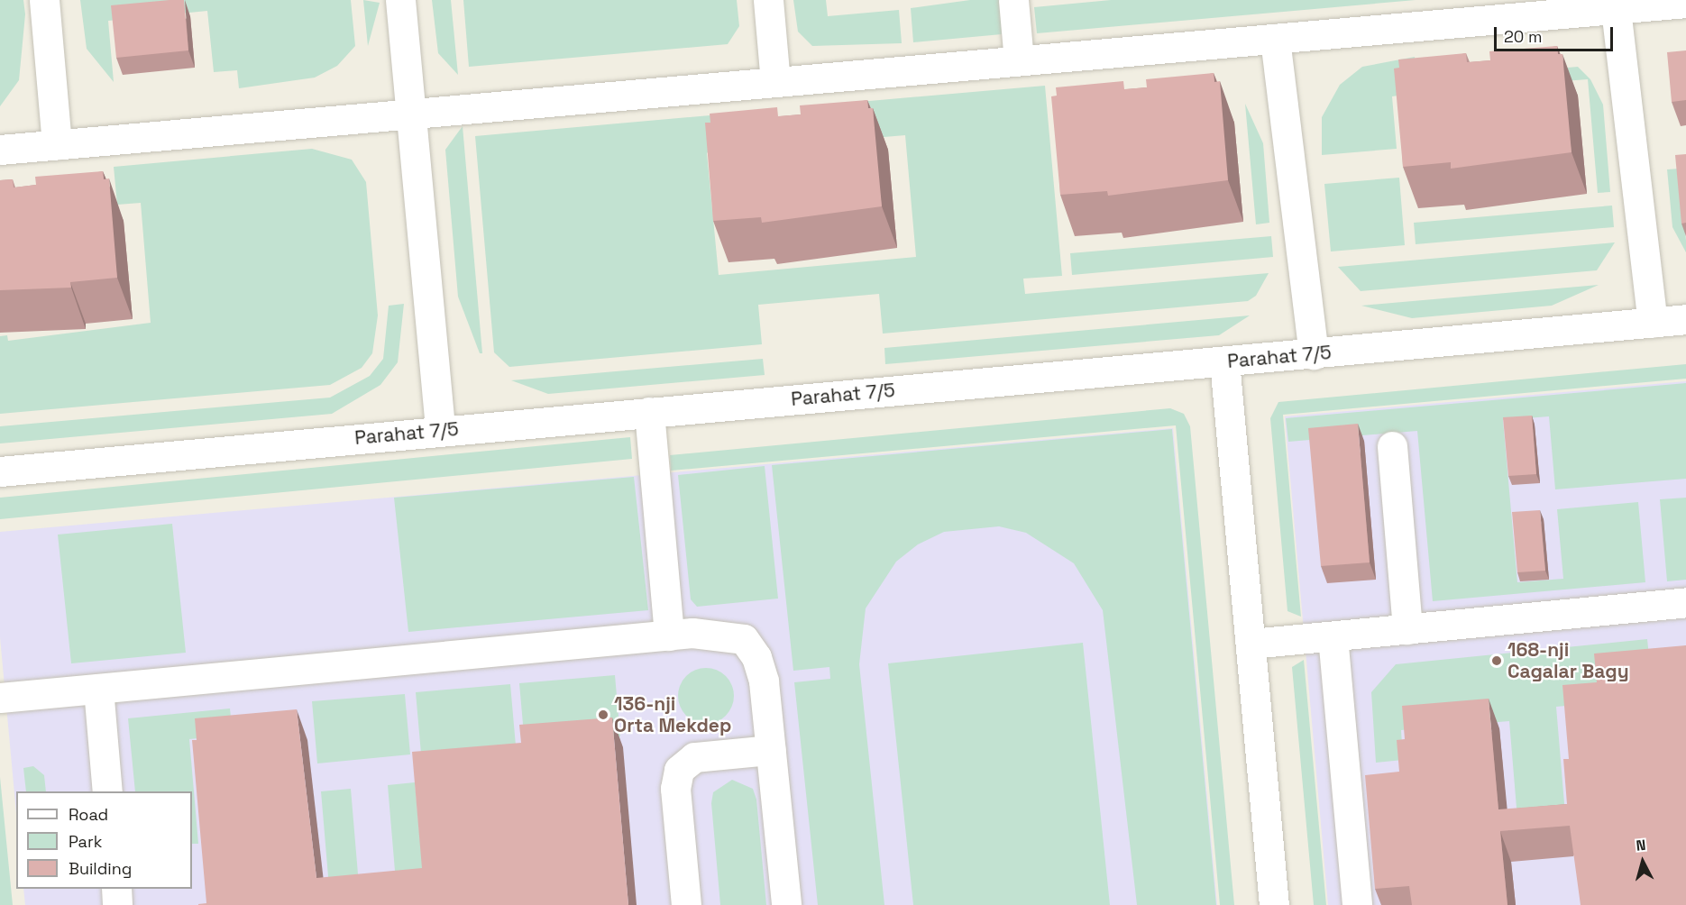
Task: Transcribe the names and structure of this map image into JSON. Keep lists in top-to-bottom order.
{
  "streets": {
    "street": ["Parahat 7/5"]
  },
  "places": ["168-nji Cagalar Bagy", "136-nji Orta Mekdep"],
  "legend": ["Road", "Park", "Building"],
  "scale_bar": "20 m",
  "north": "top"
}
